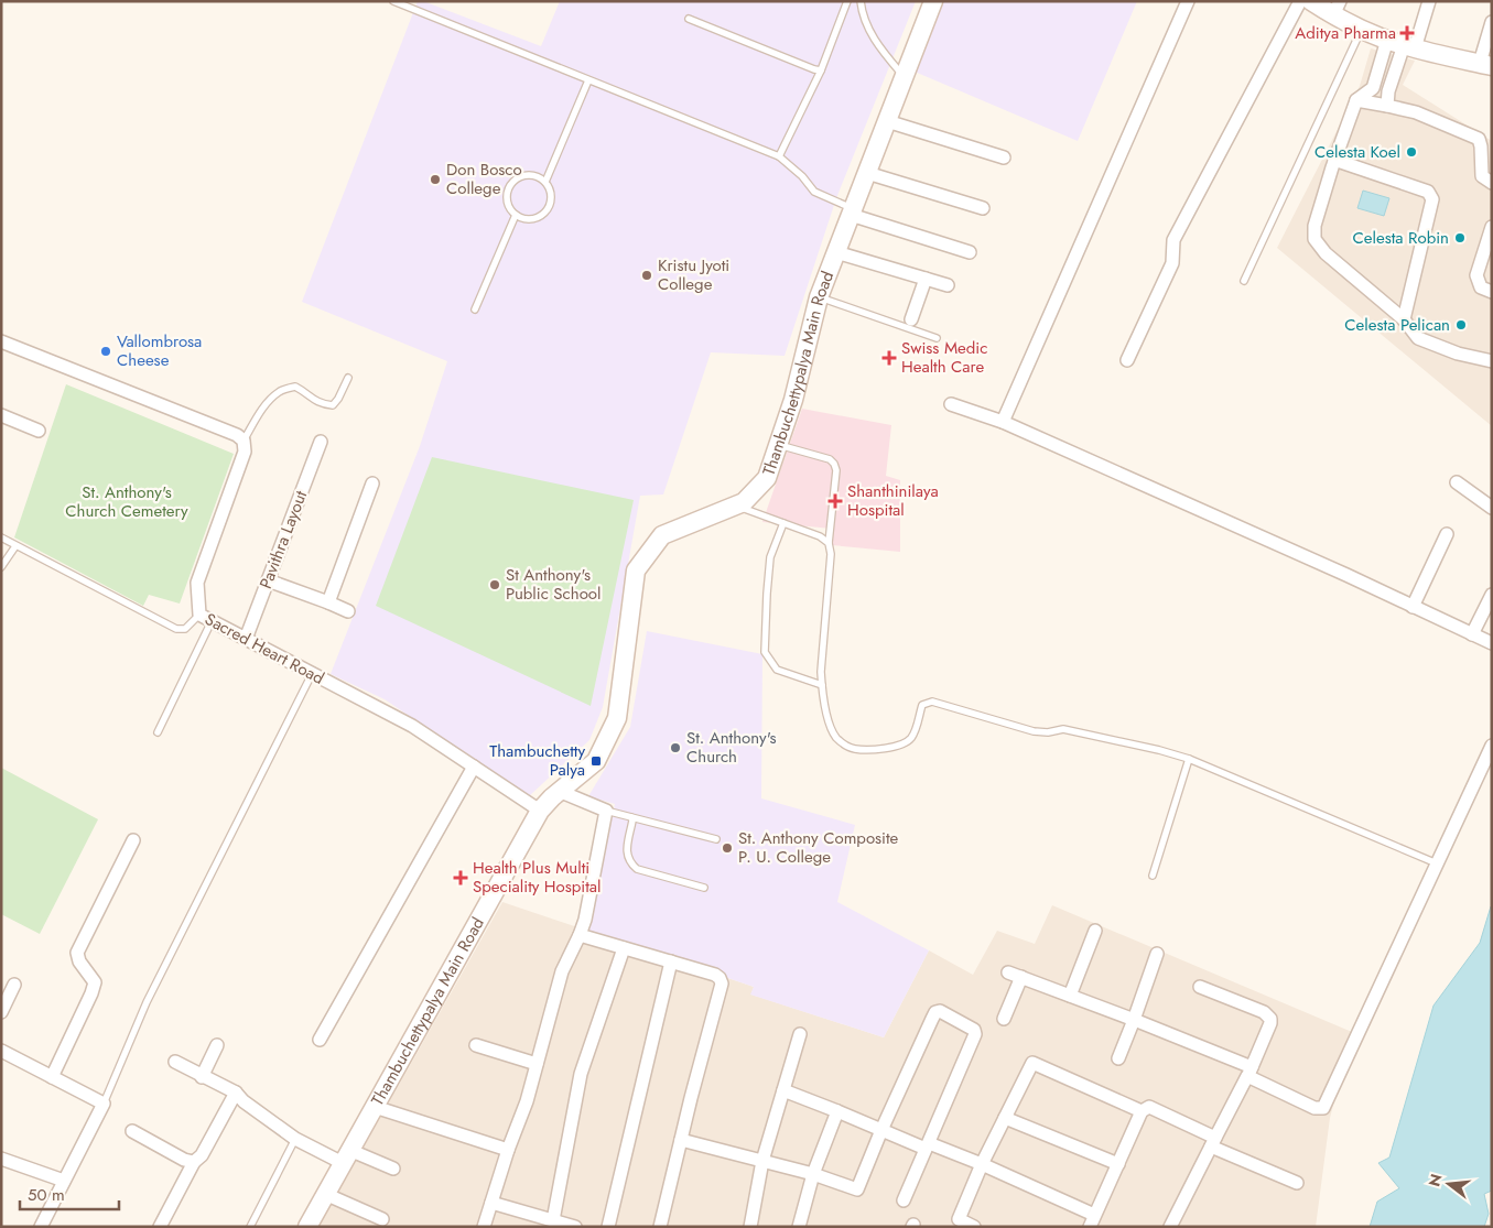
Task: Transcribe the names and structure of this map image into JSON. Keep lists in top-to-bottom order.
{
  "streets": {
    "main road": ["Thambuchettypalya Main Road"],
    "street": ["Pavithra Layout", "Sacred Heart Road"]
  },
  "crossings": [
    ["Thambuchettypalya Main Road", "Sacred Heart Road"],
    ["Pavithra Layout", "Sacred Heart Road"]
  ],
  "parks": ["St. Anthony's Church Cemetery"],
  "places": {
    "health": [
      "Aditya Pharma",
      "Swiss Medic Health Care",
      "Shanthinilaya Hospital",
      "Health Plus Multi Speciality Hospital"
    ],
    "other": [
      "Celesta Koel",
      "Don Bosco College",
      "Celesta Robin",
      "Kristu Jyoti College",
      "Celesta Pelican",
      "Vallombrosa Cheese",
      "St Anthony's Public School",
      "St. Anthony's Church",
      "St. Anthony Composite P. U. College"
    ],
    "transit": ["Thambuchetty Palya"]
  },
  "scale_bar": "50 m",
  "north": "left"
}
